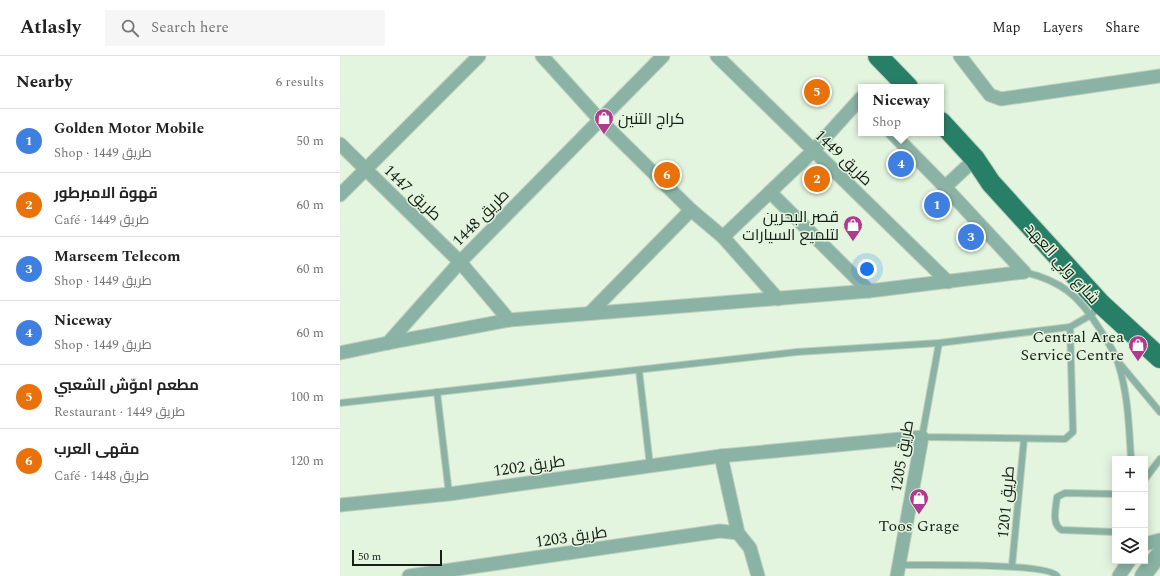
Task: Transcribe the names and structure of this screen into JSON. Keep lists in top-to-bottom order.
{
  "streets": {
    "main road": ["شارع ولي العهد"],
    "street": [
      "طريق 1449",
      "طريق 1447",
      "طريق 1448",
      "طريق 1205",
      "طريق 1202",
      "طريق 1203"
    ],
    "lane": ["طريق 1201"]
  },
  "crossings": [
    ["طريق 1447", "طريق 1448"],
    ["طريق 1205", "طريق 1202"]
  ],
  "places": {
    "shop": [
      "كراج التنين",
      "قصر البحرين لتلميع السيارات",
      "Central Area Service Centre",
      "Toos Grage"
    ]
  },
  "scale_bar": "50 m",
  "page": {
    "header": "Atlasly",
    "search": "Search here",
    "nav": ["Map", "Layers", "Share"],
    "heading": ["Nearby", "6 results"],
    "pins": [
      "5",
      "4",
      "6",
      "2",
      "1",
      "3"
    ],
    "popup": ["Niceway", "Shop"],
    "list": [
      {
        "mark": "1",
        "name": "Golden Motor Mobile",
        "note": "Shop · طريق 1449",
        "value": "50 m"
      },
      {
        "mark": "2",
        "name": "قهوة الامبرطور",
        "note": "Café · طريق 1449",
        "value": "60 m"
      },
      {
        "mark": "3",
        "name": "Marseem Telecom",
        "note": "Shop · طريق 1449",
        "value": "60 m"
      },
      {
        "mark": "4",
        "name": "Niceway",
        "note": "Shop · طريق 1449",
        "value": "60 m"
      },
      {
        "mark": "5",
        "name": "مطعم اموّش الشعبي",
        "note": "Restaurant · طريق 1449",
        "value": "100 m"
      },
      {
        "mark": "6",
        "name": "مقهى العرب",
        "note": "Café · طريق 1448",
        "value": "120 m"
      }
    ],
    "map_buttons": ["+", "−"],
    "scale": "50 m"
  }
}
